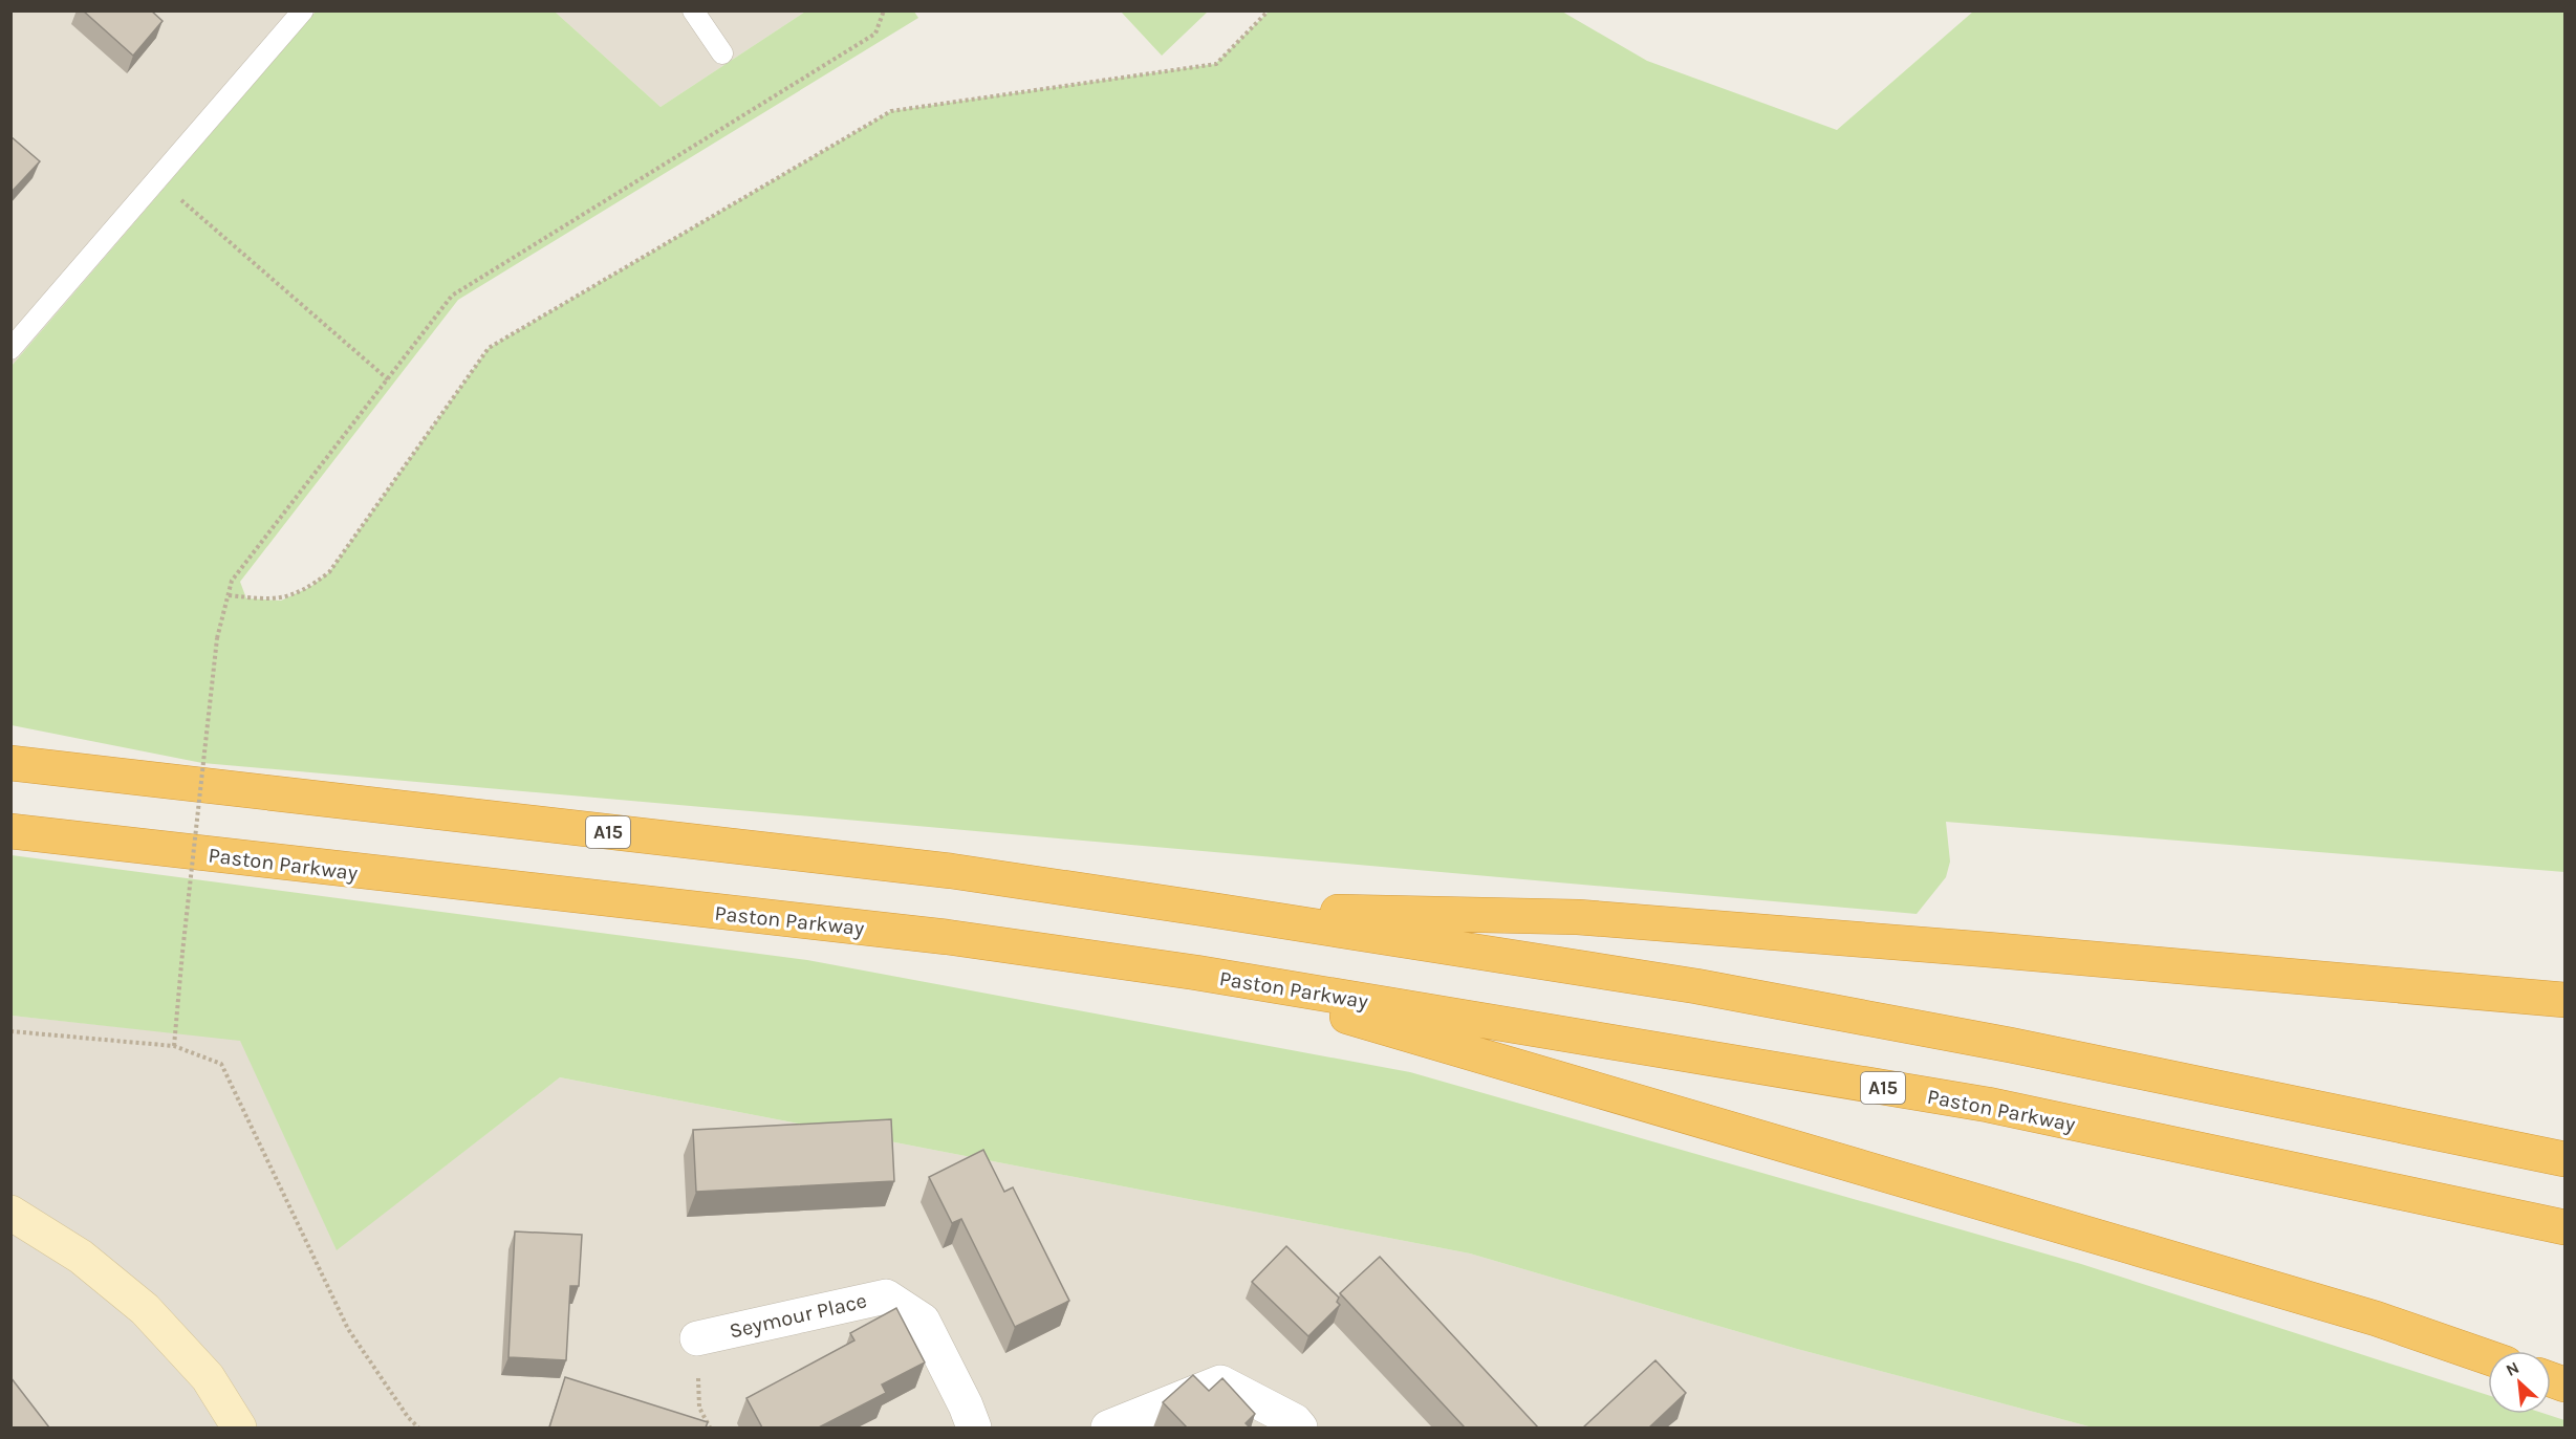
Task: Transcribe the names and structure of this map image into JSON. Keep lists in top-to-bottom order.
{
  "streets": {
    "highway": ["A15", "Paston Parkway"],
    "street": ["Seymour Place"]
  },
  "crossings": [
    ["A15", "Paston Parkway"]
  ],
  "north": "top left"
}
